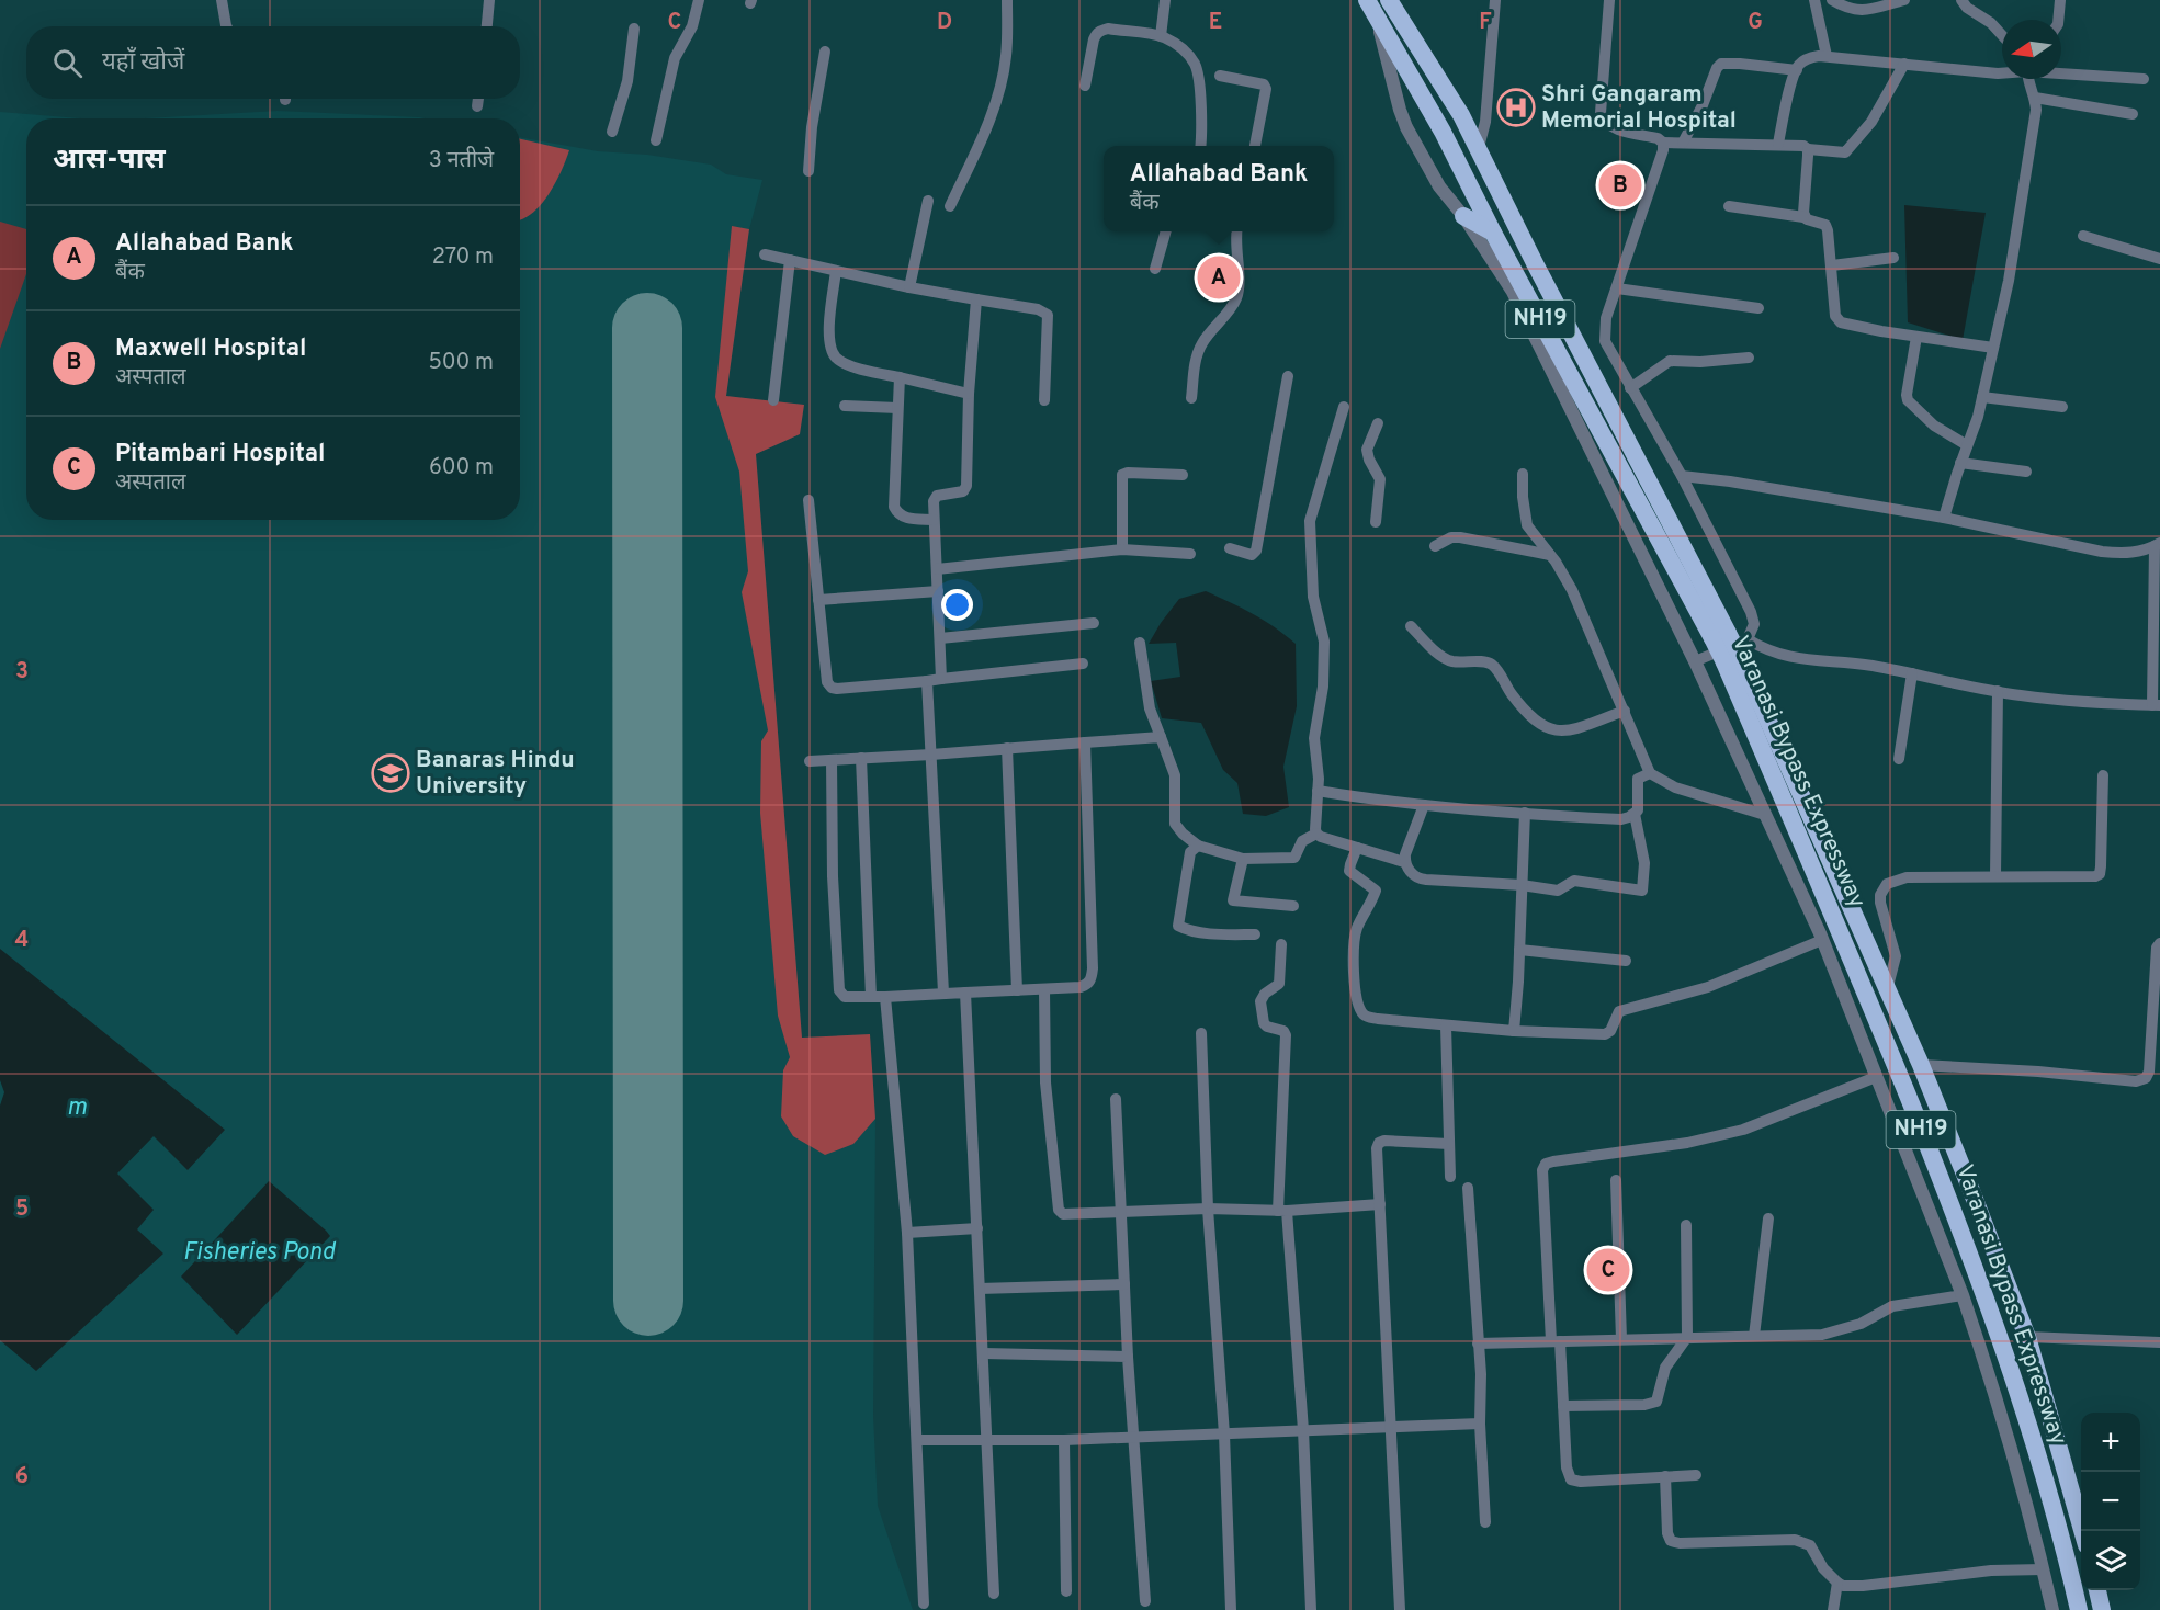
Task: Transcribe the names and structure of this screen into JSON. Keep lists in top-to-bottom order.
{
  "streets": {
    "highway": ["NH19", "Varanasi Bypass Expressway"]
  },
  "water": ["m", "Fisheries Pond"],
  "places": {
    "hospital": ["Shri Gangaram Memorial Hospital"],
    "school or university": ["Banaras Hindu University"]
  },
  "north": "left",
  "page": {
    "search": "यहाँ खोजें",
    "heading": ["आस-पास", "3 नतीजे"],
    "popup": ["Allahabad Bank", "बैंक"],
    "pins": ["B", "A", "C"],
    "list": [
      {
        "mark": "A",
        "name": "Allahabad Bank",
        "note": "बैंक",
        "value": "270 m"
      },
      {
        "mark": "B",
        "name": "Maxwell Hospital",
        "note": "अस्पताल",
        "value": "500 m"
      },
      {
        "mark": "C",
        "name": "Pitambari Hospital",
        "note": "अस्पताल",
        "value": "600 m"
      }
    ],
    "map_buttons": ["+", "−"]
  },
  "grid": {
    "columns": [
      "C",
      "D",
      "E",
      "F",
      "G"
    ],
    "rows": [
      "3",
      "4",
      "5",
      "6"
    ]
  }
}
